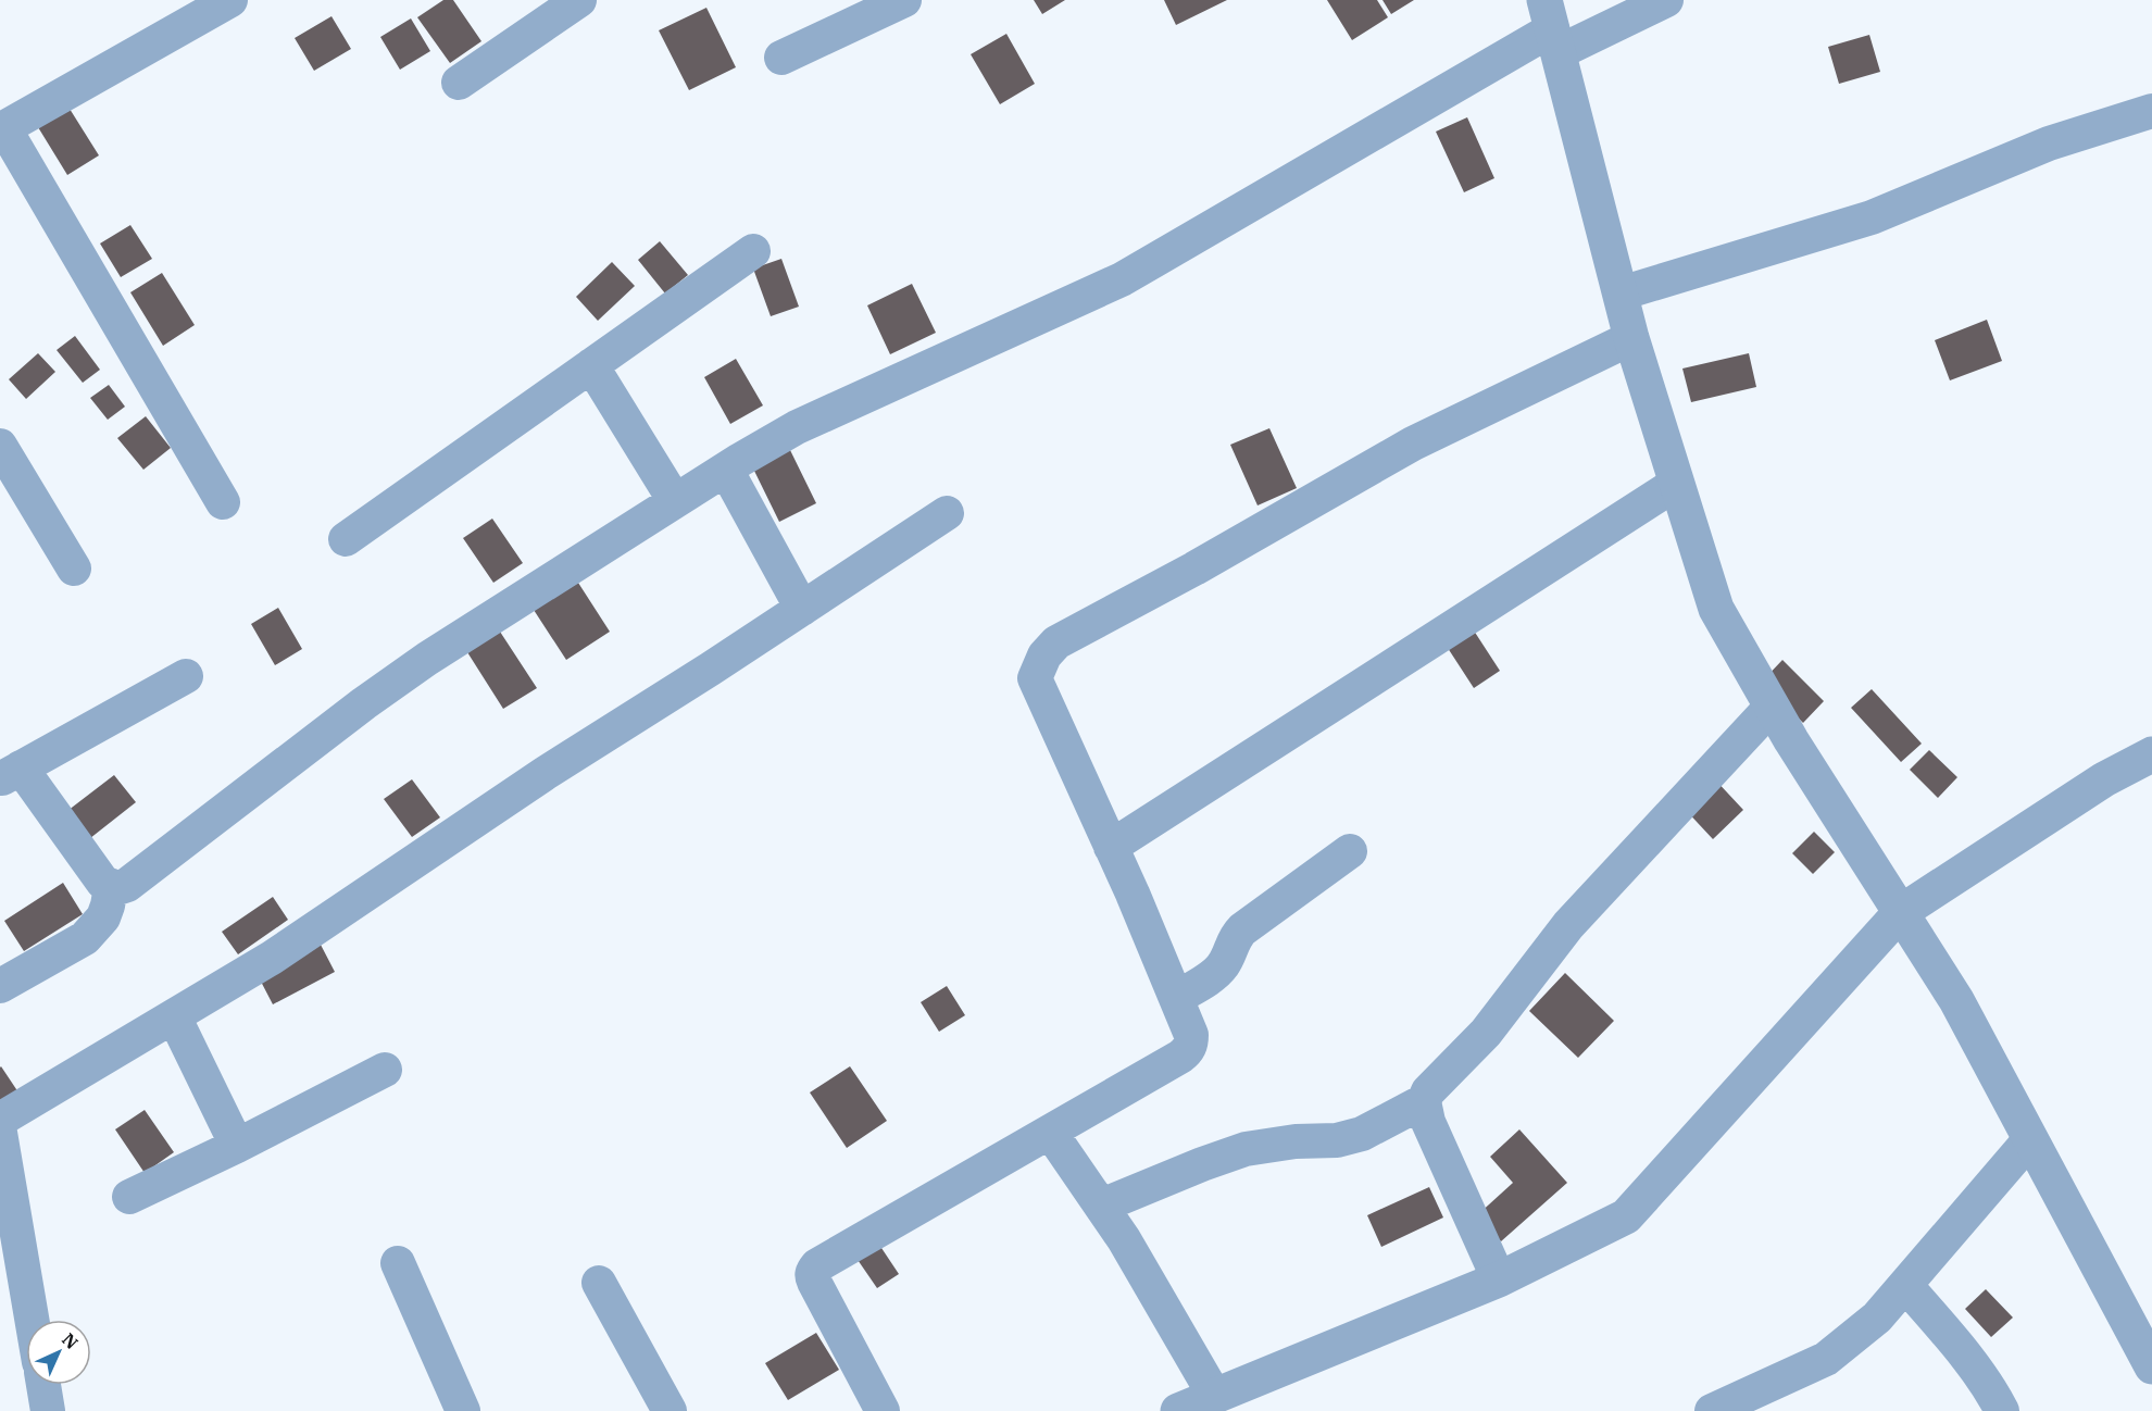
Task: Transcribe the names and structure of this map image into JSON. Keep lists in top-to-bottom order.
{
  "north": "top right"
}
